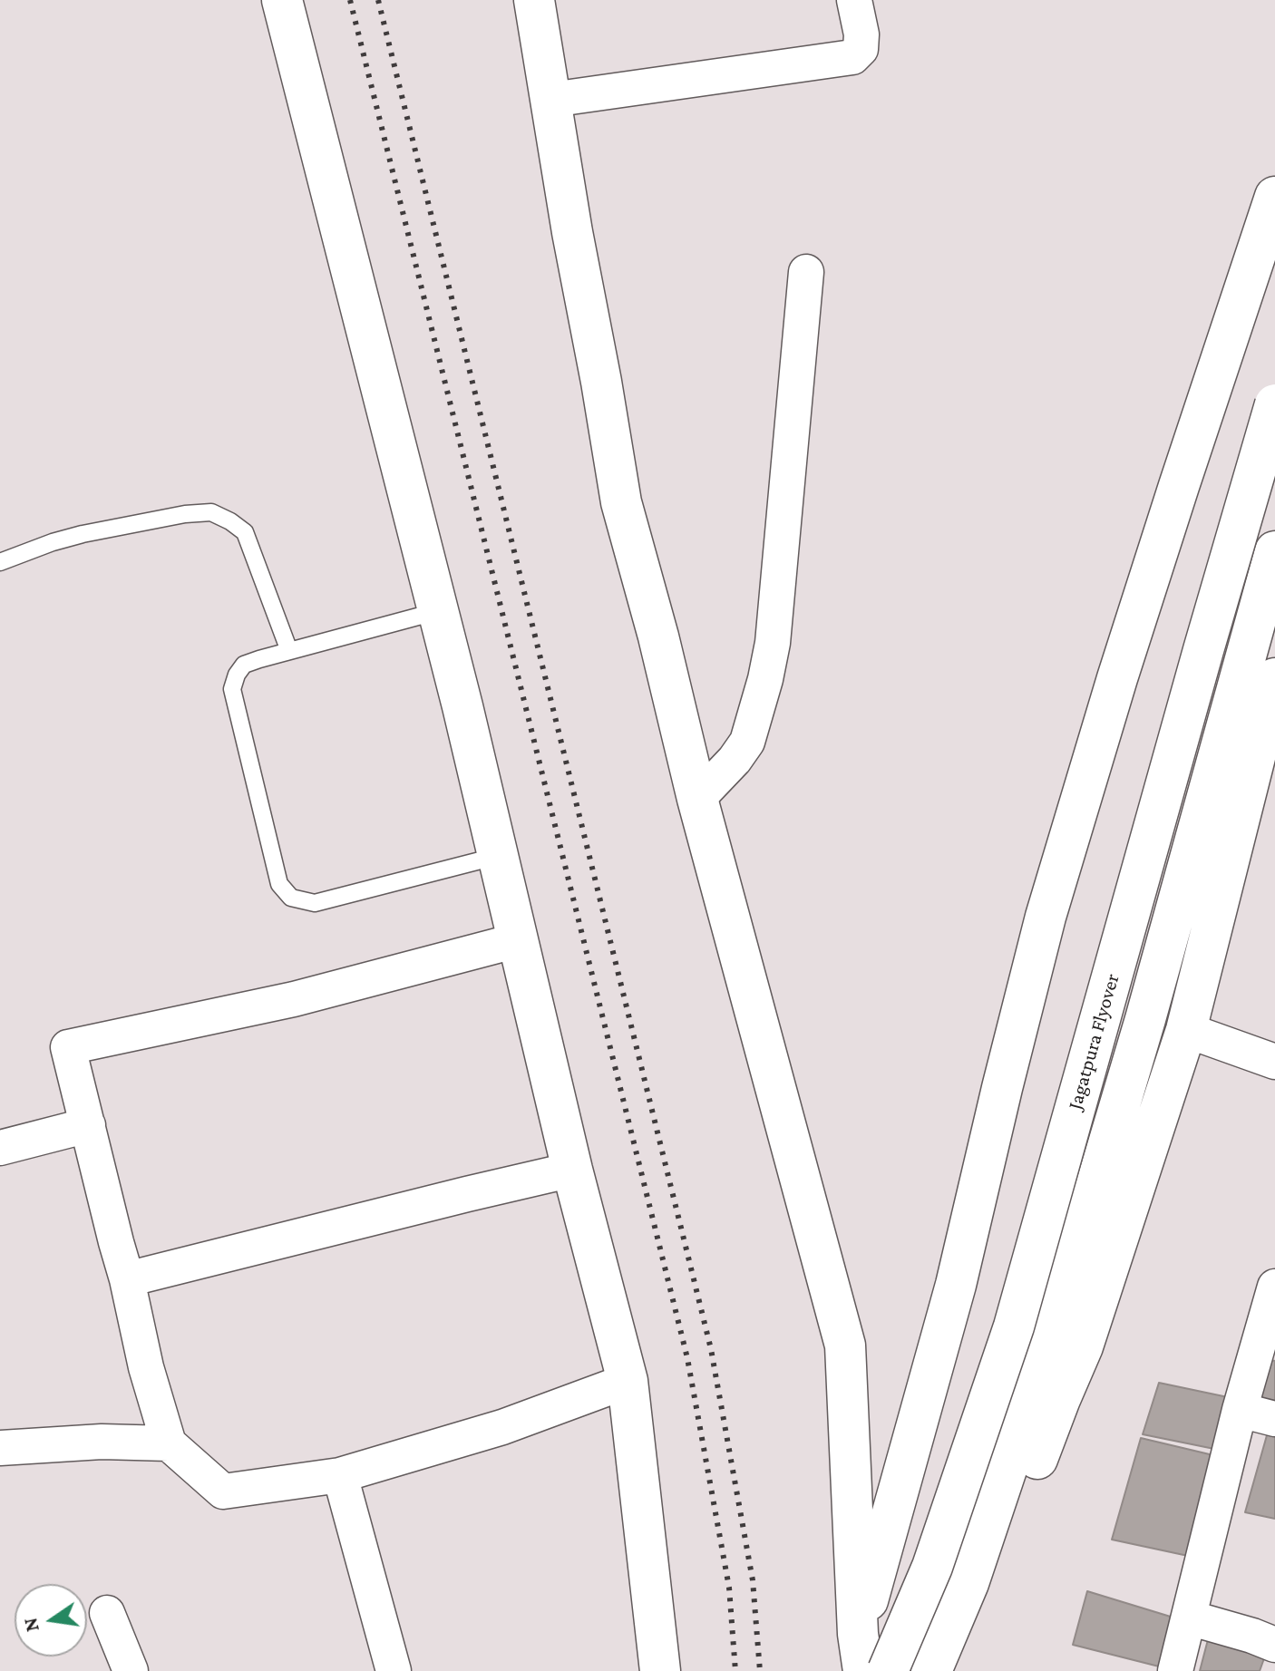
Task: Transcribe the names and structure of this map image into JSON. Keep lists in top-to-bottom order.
{
  "streets": {
    "main road": ["Jagatpura Flyover"]
  },
  "north": "left"
}
